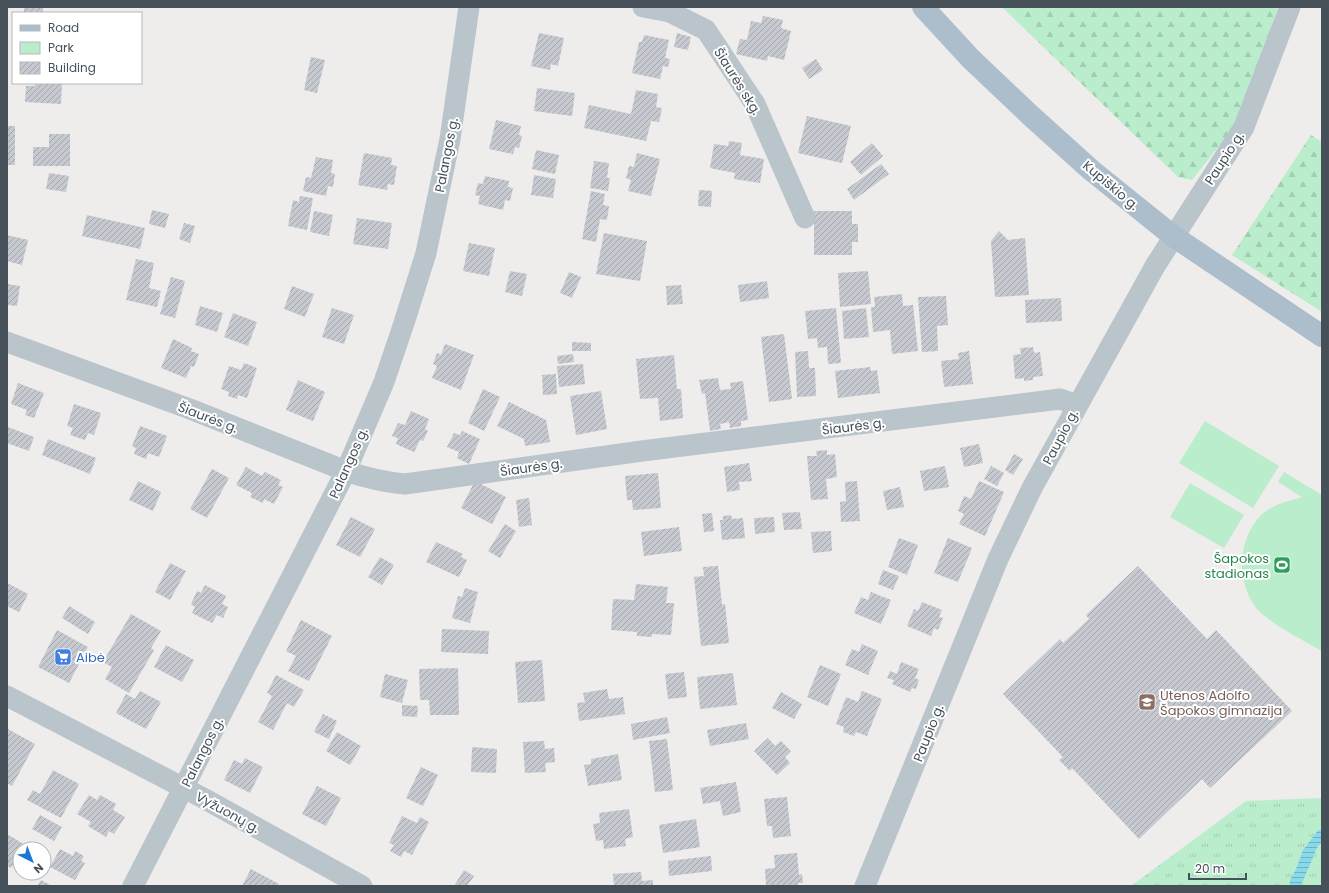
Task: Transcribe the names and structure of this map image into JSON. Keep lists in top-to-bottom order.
{
  "streets": {
    "main road": ["Kupiškio g."],
    "street": [
      "Šiaurės skg.",
      "Palangos g.",
      "Paupio g.",
      "Šiaurės g.",
      "Vyžuonų g."
    ]
  },
  "crossings": [
    ["Palangos g.", "Šiaurės g."],
    ["Palangos g.", "Vyžuonų g."],
    ["Paupio g.", "Kupiškio g."],
    ["Paupio g.", "Šiaurės g."]
  ],
  "places": {
    "sports": ["Šapokos stadionas"],
    "supermarket": ["Aibė"],
    "school or university": ["Utenos Adolfo Šapokos gimnazija"]
  },
  "legend": ["Road", "Park", "Building"],
  "scale_bar": "20 m",
  "north": "bottom right"
}
